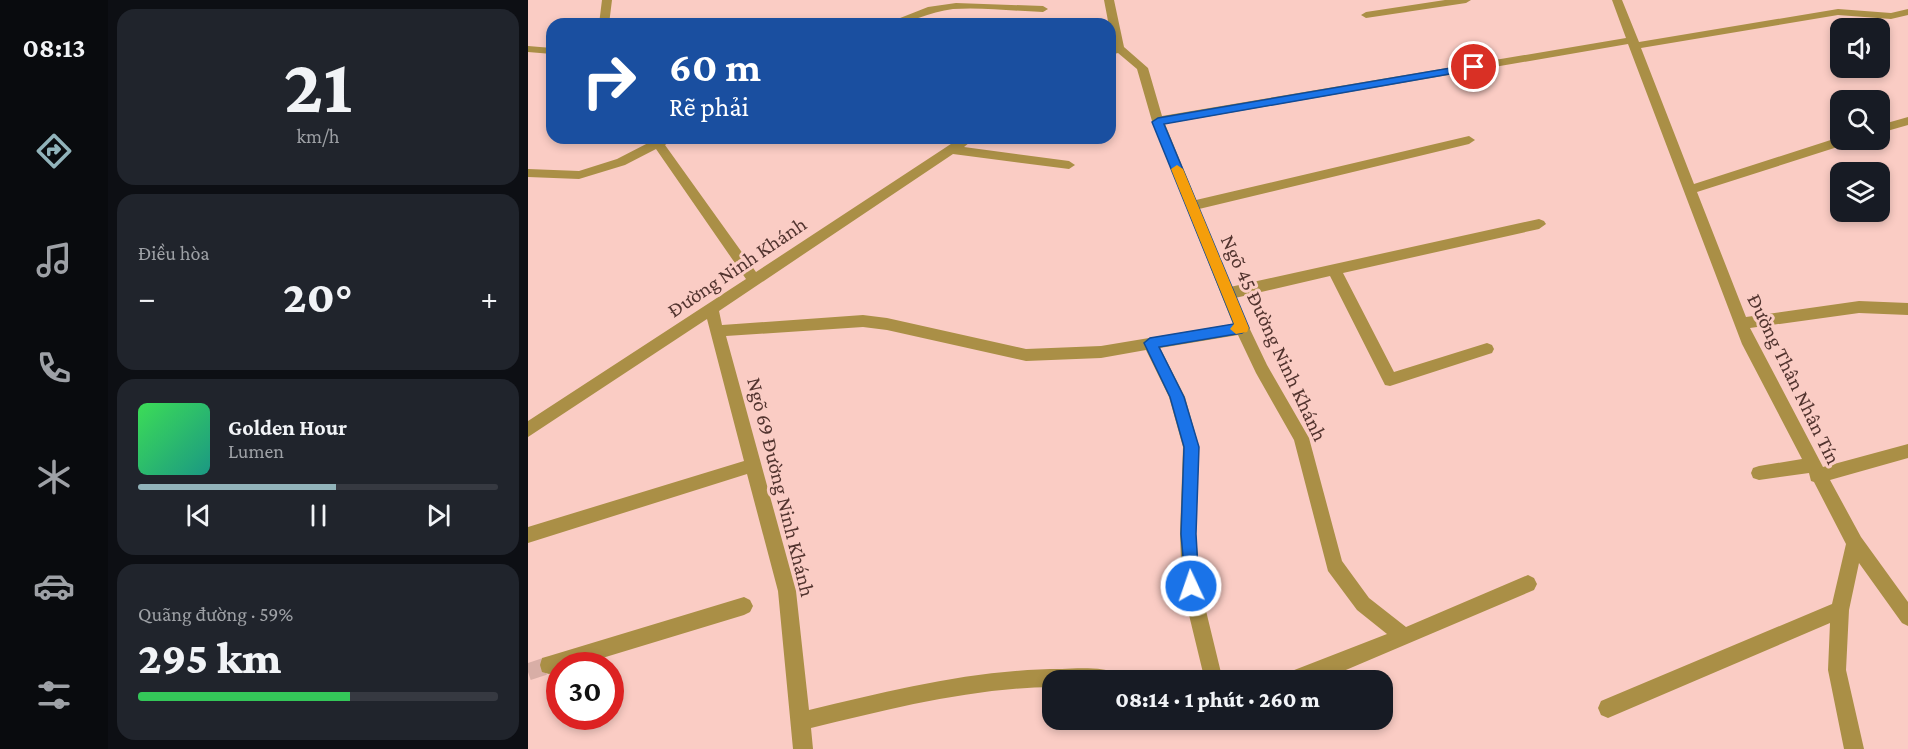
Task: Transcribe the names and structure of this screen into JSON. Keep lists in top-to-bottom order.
{
  "streets": {
    "street": [
      "Đường Ninh Khánh",
      "Ngõ 45 Đường Ninh Khánh",
      "Đường Thân Nhân Tín",
      "Ngõ 69 Đường Ninh Khánh"
    ]
  },
  "crossings": [
    ["Đường Ninh Khánh", "Ngõ 69 Đường Ninh Khánh"]
  ],
  "page": {
    "tabs": "08:13",
    "tile": [
      ["21", "km/h"],
      "Điều hòa",
      ["Quãng đường · 59%", "295 km"]
    ],
    "turn": ["60 m", "Rẽ phải"],
    "heat": ["−", "20°", "+"],
    "song": ["Golden Hour", "Lumen"],
    "limit": "30",
    "trip": "08:14 · 1 phút · 260 m"
  }
}
